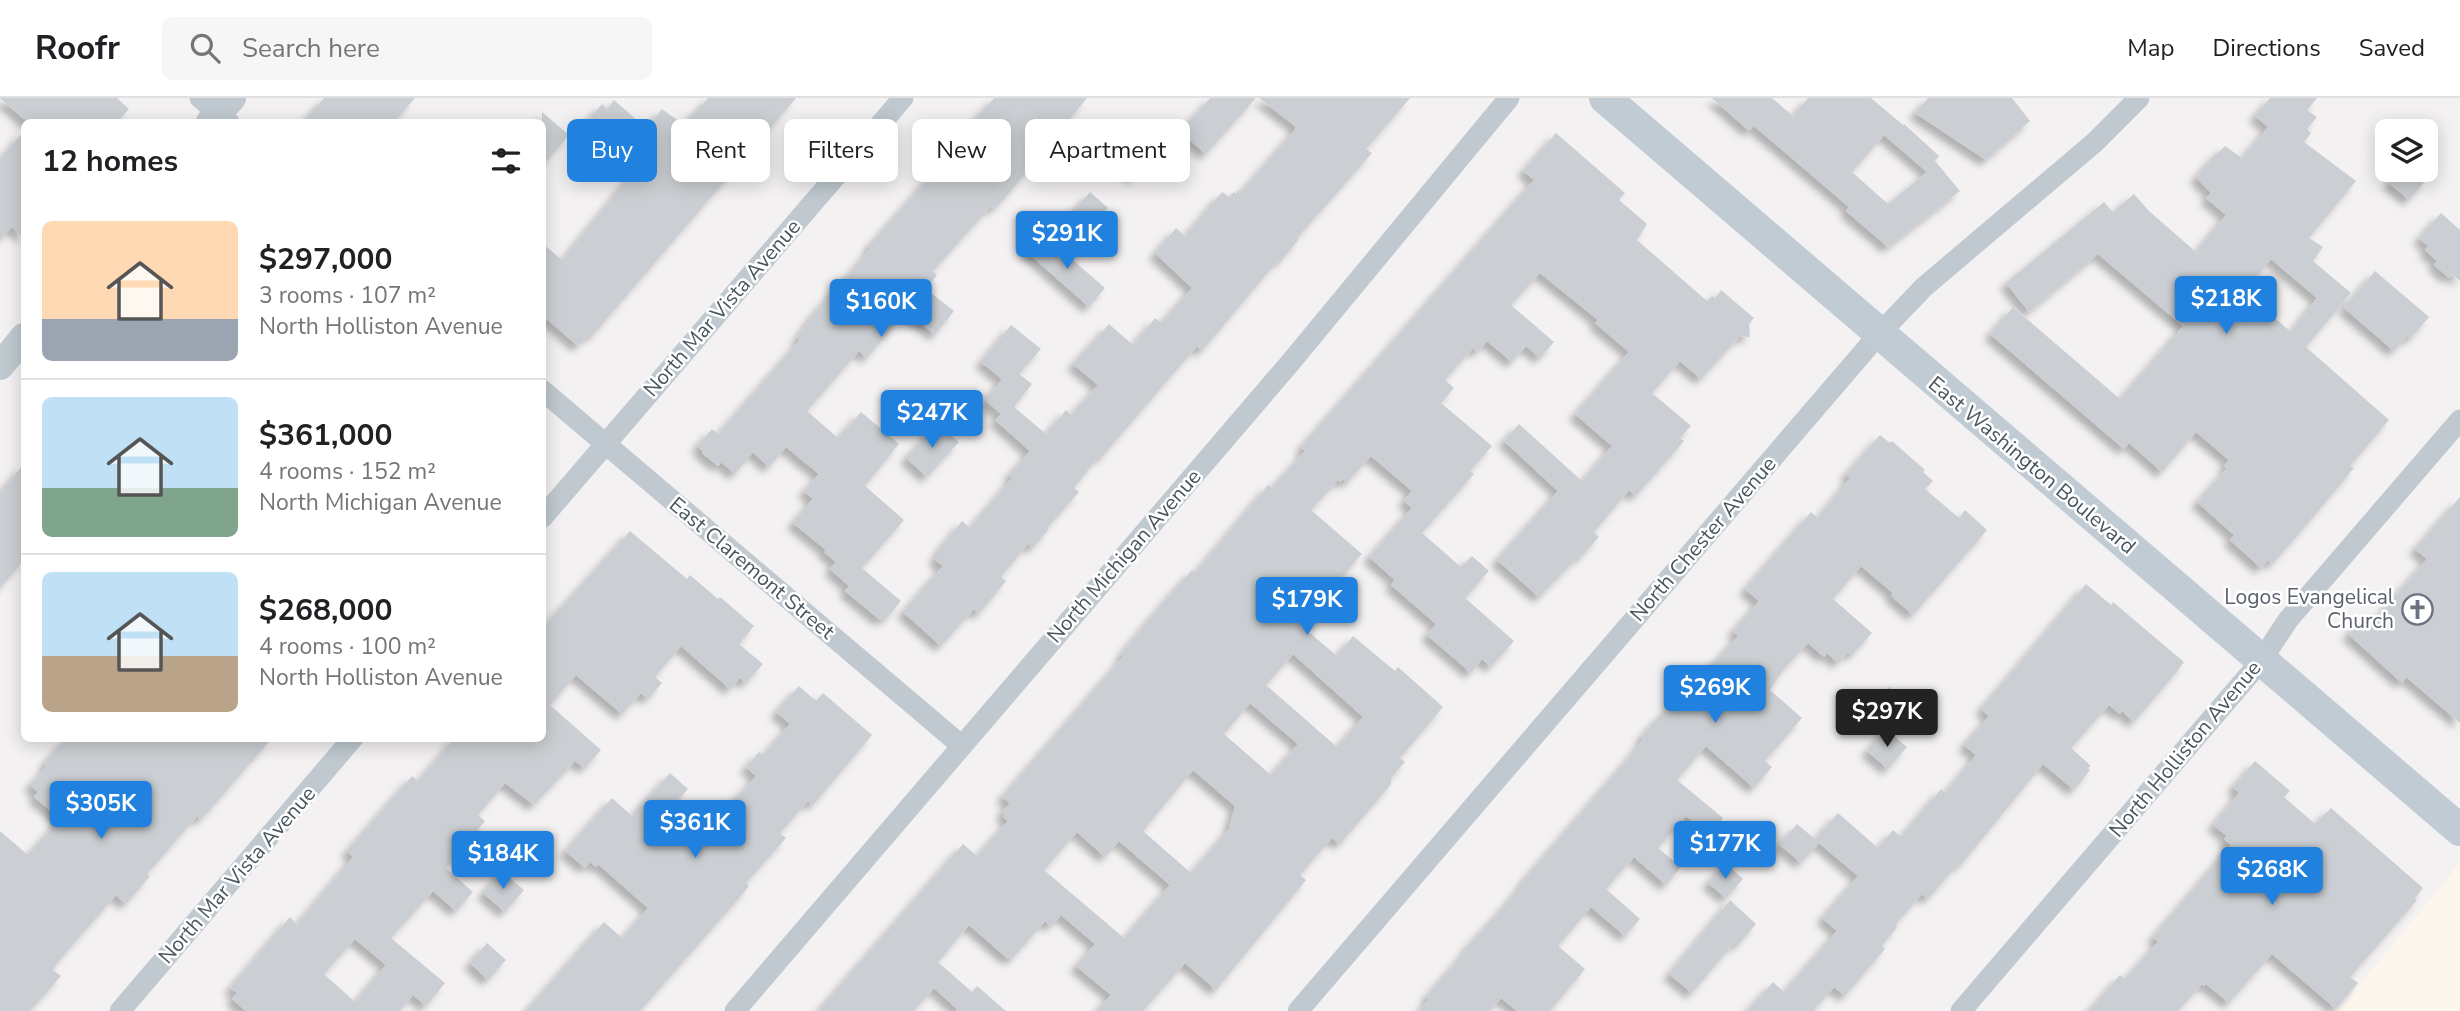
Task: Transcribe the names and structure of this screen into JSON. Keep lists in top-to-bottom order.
{
  "streets": {
    "main road": ["East Washington Boulevard"],
    "street": [
      "North Mar Vista Avenue",
      "North Chester Avenue",
      "North Michigan Avenue",
      "East Claremont Street",
      "North Holliston Avenue"
    ]
  },
  "crossings": [
    ["North Mar Vista Avenue", "East Claremont Street"],
    ["East Washington Boulevard", "North Chester Avenue"],
    ["East Washington Boulevard", "North Holliston Avenue"],
    ["North Michigan Avenue", "East Claremont Street"]
  ],
  "places": {
    "church": ["Logos Evangelical Church"]
  },
  "page": {
    "header": "Roofr",
    "search": "Search here",
    "nav": ["Map", "Directions", "Saved"],
    "chip": [
      "Buy",
      "Rent",
      "Filters",
      "New",
      "Apartment"
    ],
    "heading": "12 homes",
    "list": [
      {
        "name": "$297,000",
        "note": "3 rooms · 107 m² · North Holliston Avenue"
      },
      {
        "name": "$361,000",
        "note": "4 rooms · 152 m² · North Michigan Avenue"
      },
      {
        "name": "$268,000",
        "note": "4 rooms · 100 m² · North Holliston Avenue"
      }
    ],
    "price": [
      "$291K",
      "$218K",
      "$160K",
      "$247K",
      "$179K",
      "$269K",
      "$297K",
      "$305K",
      "$361K",
      "$177K",
      "$184K",
      "$268K"
    ]
  }
}
